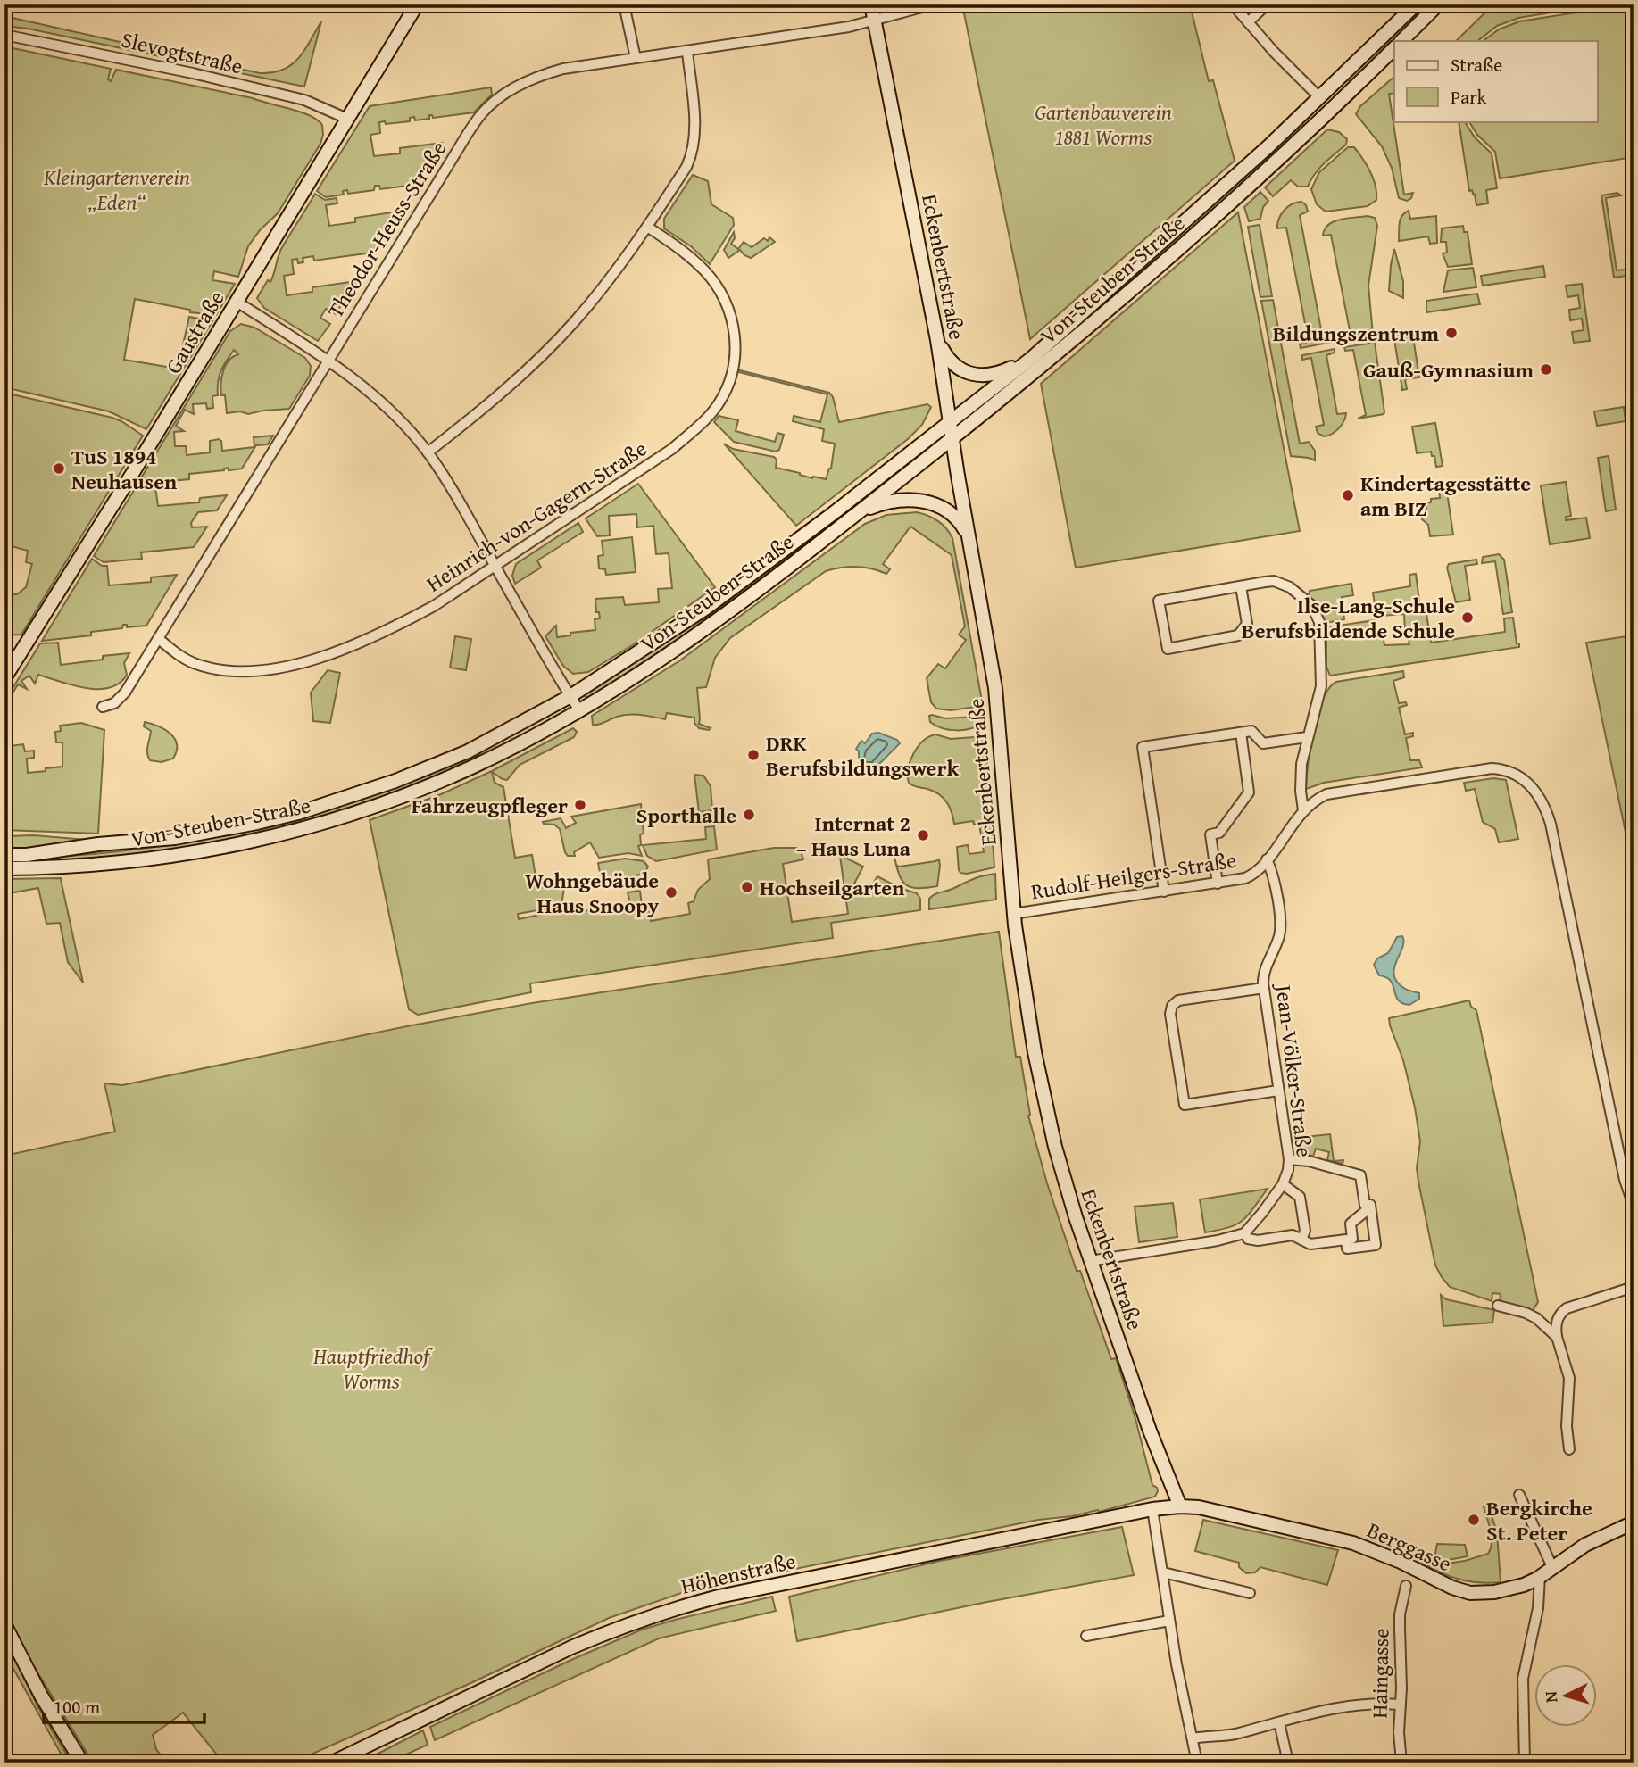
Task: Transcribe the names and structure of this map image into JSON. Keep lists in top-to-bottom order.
{
  "streets": {
    "street": [
      "Slevogtstraße",
      "Theodor-Heuss-Straße",
      "Eckenbertstraße",
      "Von-Steuben-Straße",
      "Gaustraße",
      "Heinrich-von-Gagern-Straße",
      "Rudolf-Heilgers-Straße",
      "Jean-Völker-Straße",
      "Berggasse",
      "Höhenstraße",
      "Haingasse"
    ]
  },
  "crossings": [
    ["Slevogtstraße", "Gaustraße"],
    ["Theodor-Heuss-Straße", "Eckenbertstraße"],
    ["Theodor-Heuss-Straße", "Heinrich-von-Gagern-Straße"],
    ["Eckenbertstraße", "Von-Steuben-Straße"],
    ["Eckenbertstraße", "Rudolf-Heilgers-Straße"],
    ["Eckenbertstraße", "Berggasse"],
    ["Eckenbertstraße", "Höhenstraße"],
    ["Rudolf-Heilgers-Straße", "Jean-Völker-Straße"],
    ["Berggasse", "Höhenstraße"]
  ],
  "parks": ["Gartenbauverein 1881 Worms", "Kleingartenverein „Eden“", "Hauptfriedhof Worms"],
  "places": [
    "Bildungszentrum",
    "Gauß-Gymnasium",
    "TuS 1894 Neuhausen",
    "Kindertagesstätte am BIZ",
    "Ilse-Lang-Schule Berufsbildende Schule",
    "DRK Berufsbildungswerk",
    "Fahrzeugpfleger",
    "Sporthalle",
    "Internat 2 – Haus Luna",
    "Hochseilgarten",
    "Wohngebäude Haus Snoopy",
    "Bergkirche St. Peter"
  ],
  "legend": ["Straße", "Park"],
  "scale_bar": "100 m",
  "north": "left"
}
